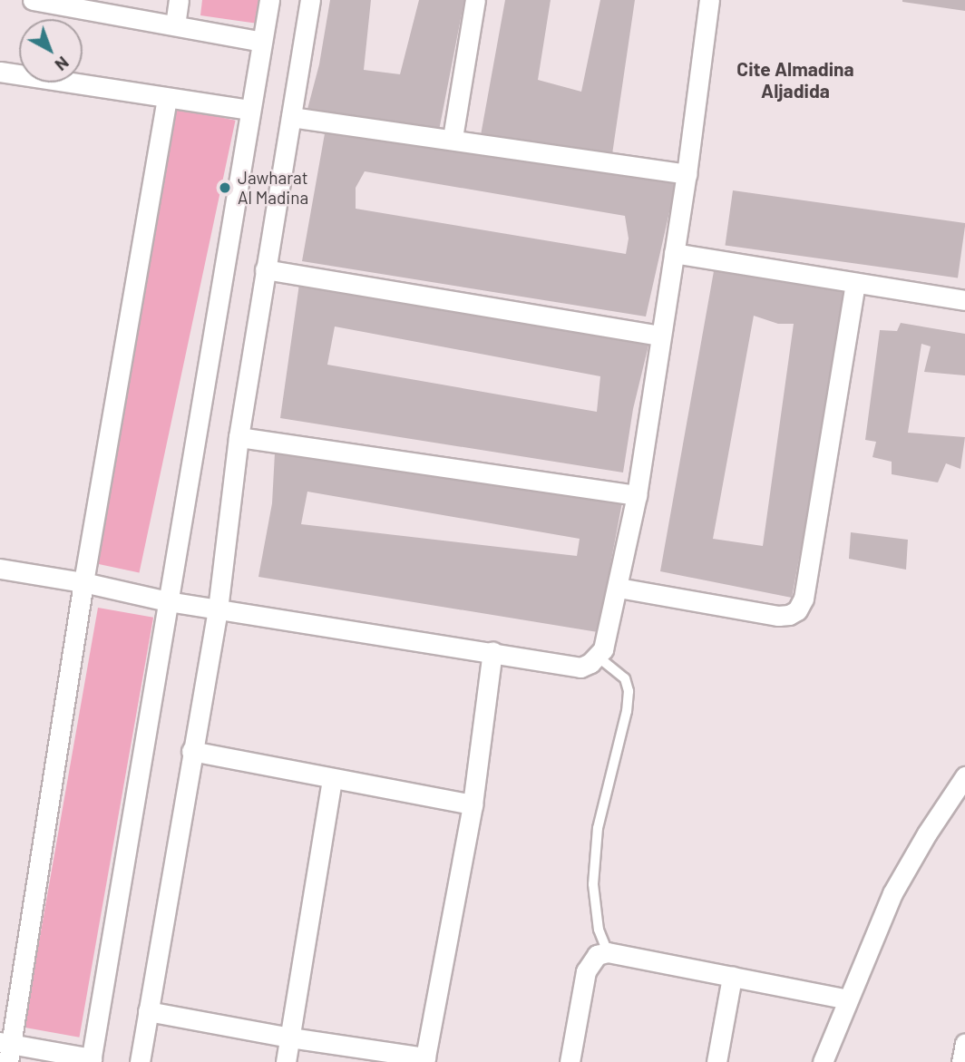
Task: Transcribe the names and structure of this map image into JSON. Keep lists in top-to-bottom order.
{
  "districts": ["Cite Almadina Aljadida"],
  "places": ["Jawharat Al Madina"],
  "north": "bottom right"
}
